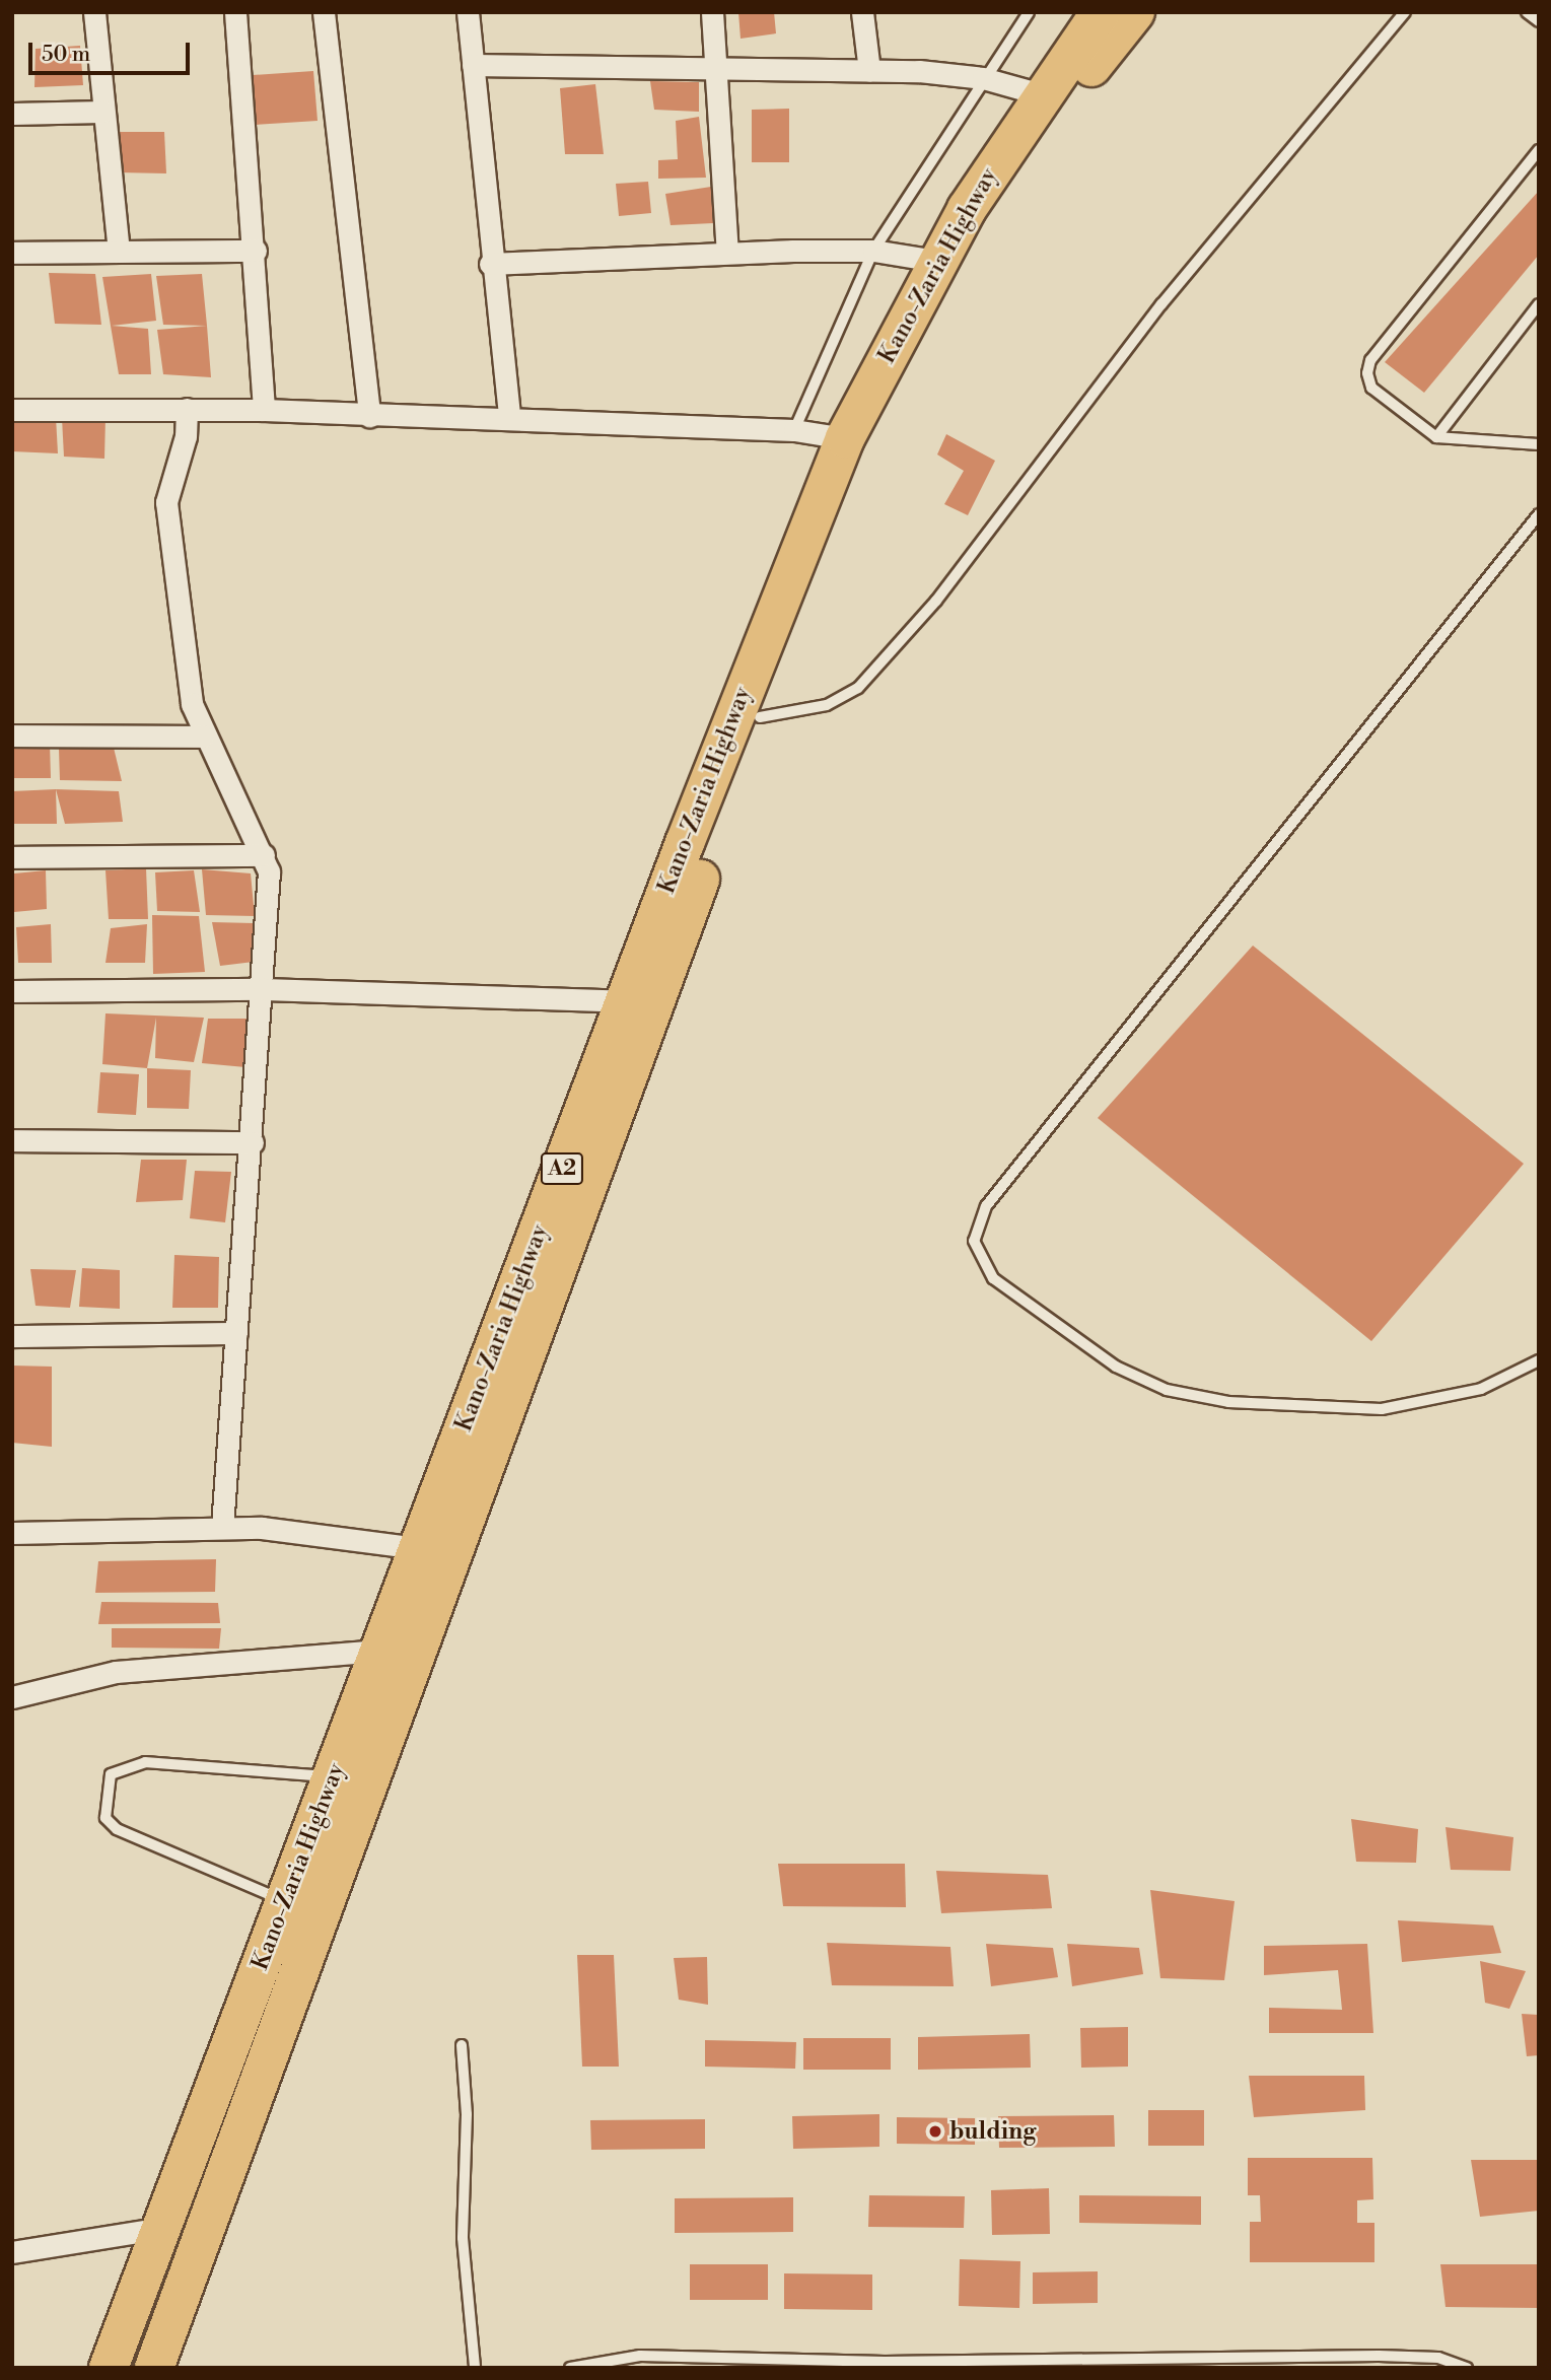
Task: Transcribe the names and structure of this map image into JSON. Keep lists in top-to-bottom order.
{
  "streets": {
    "highway": ["Kano-Zaria Highway", "A2"]
  },
  "places": ["bulding"],
  "scale_bar": "50 m"
}
